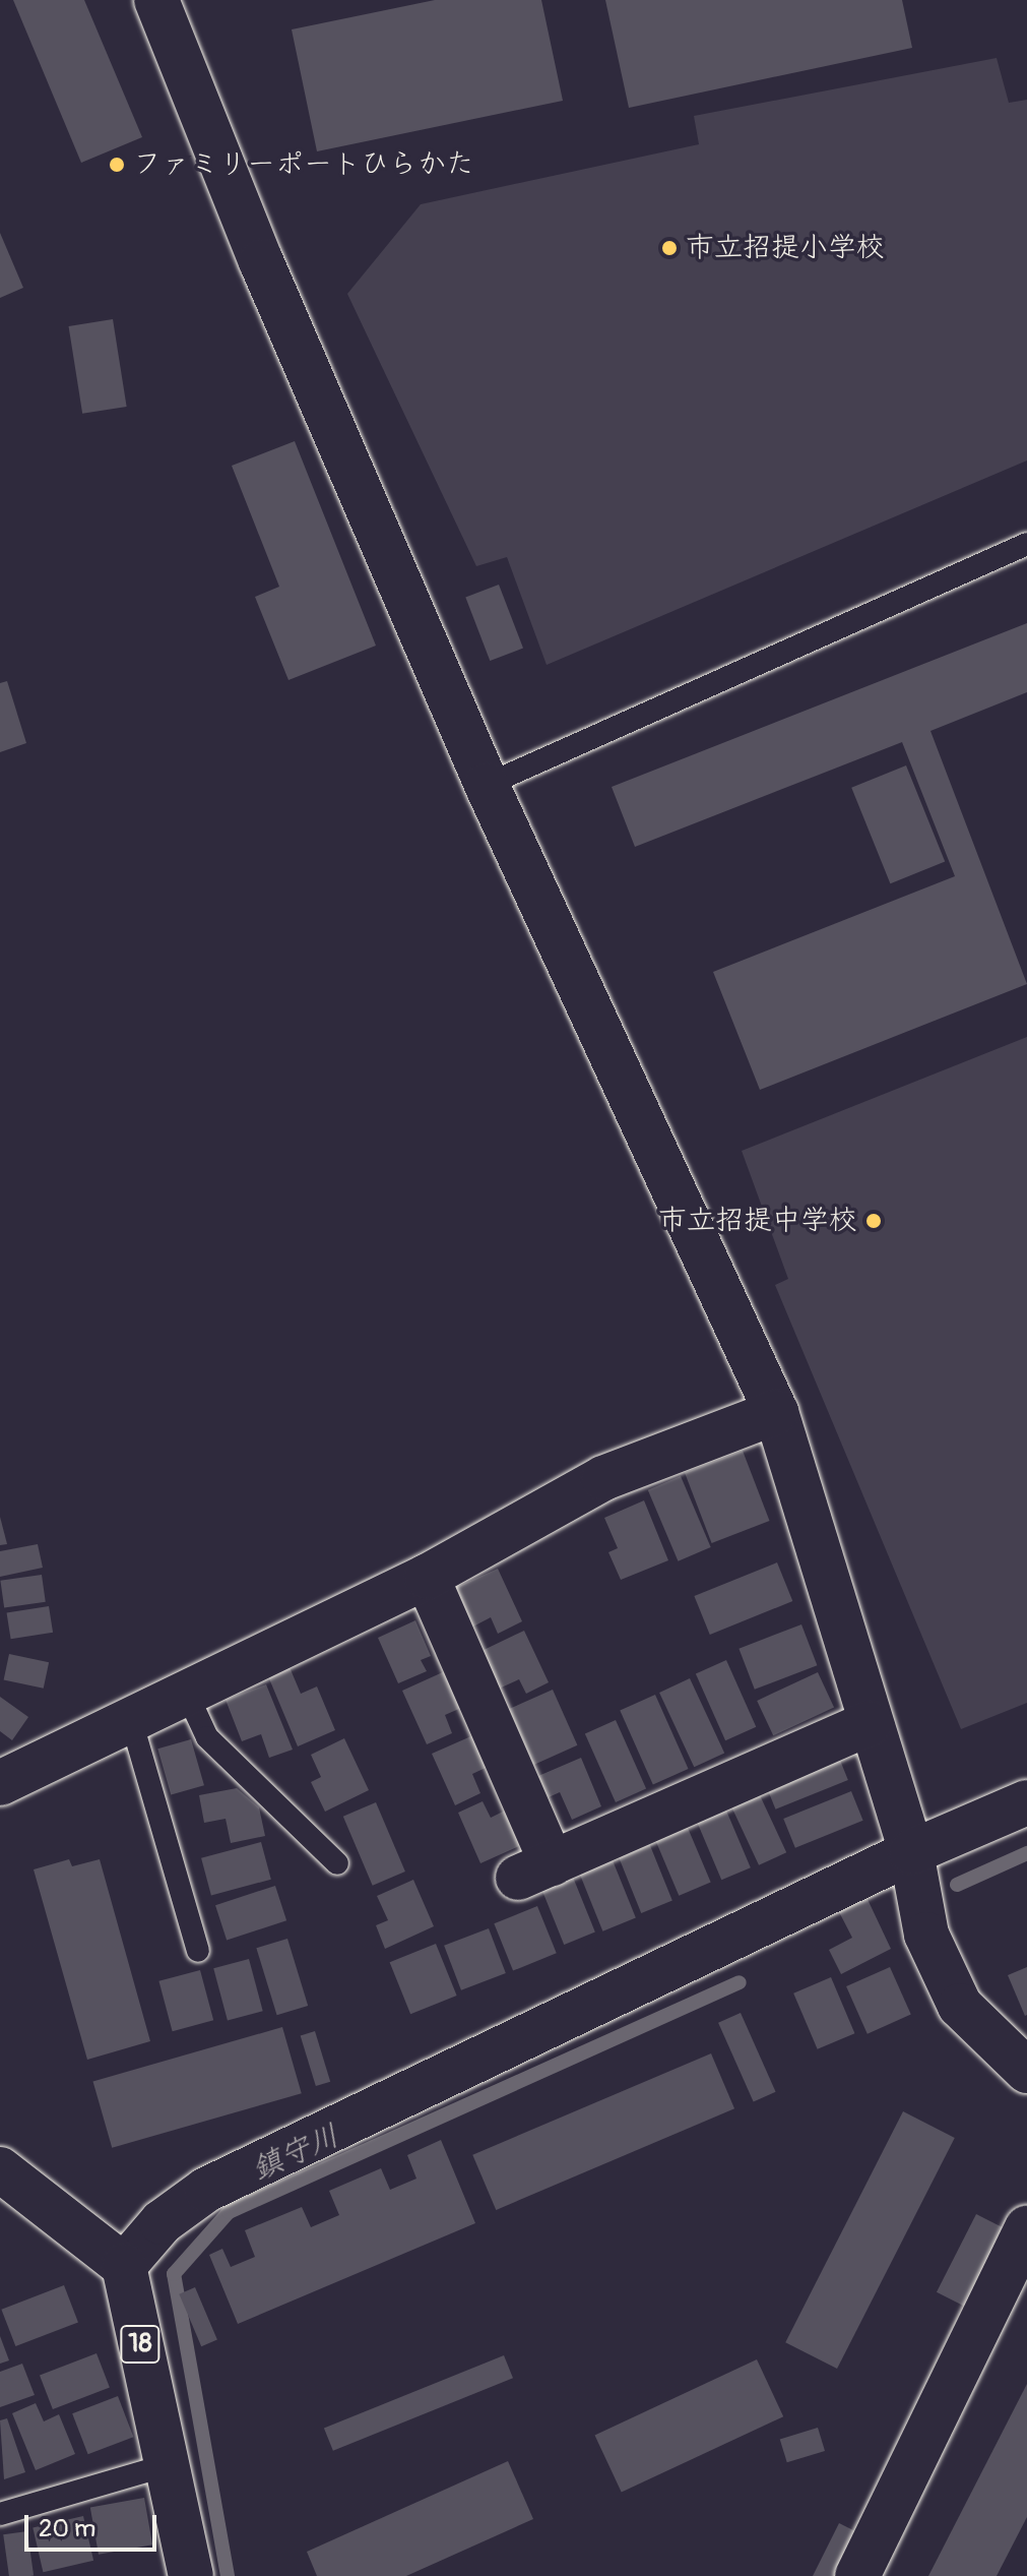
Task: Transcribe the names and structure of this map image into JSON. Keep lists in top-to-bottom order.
{
  "streets": {
    "street": ["18"]
  },
  "water": ["鎮守川"],
  "places": ["ファミリーポートひらかた", "市立招提小学校", "市立招提中学校"],
  "scale_bar": "20 m"
}
